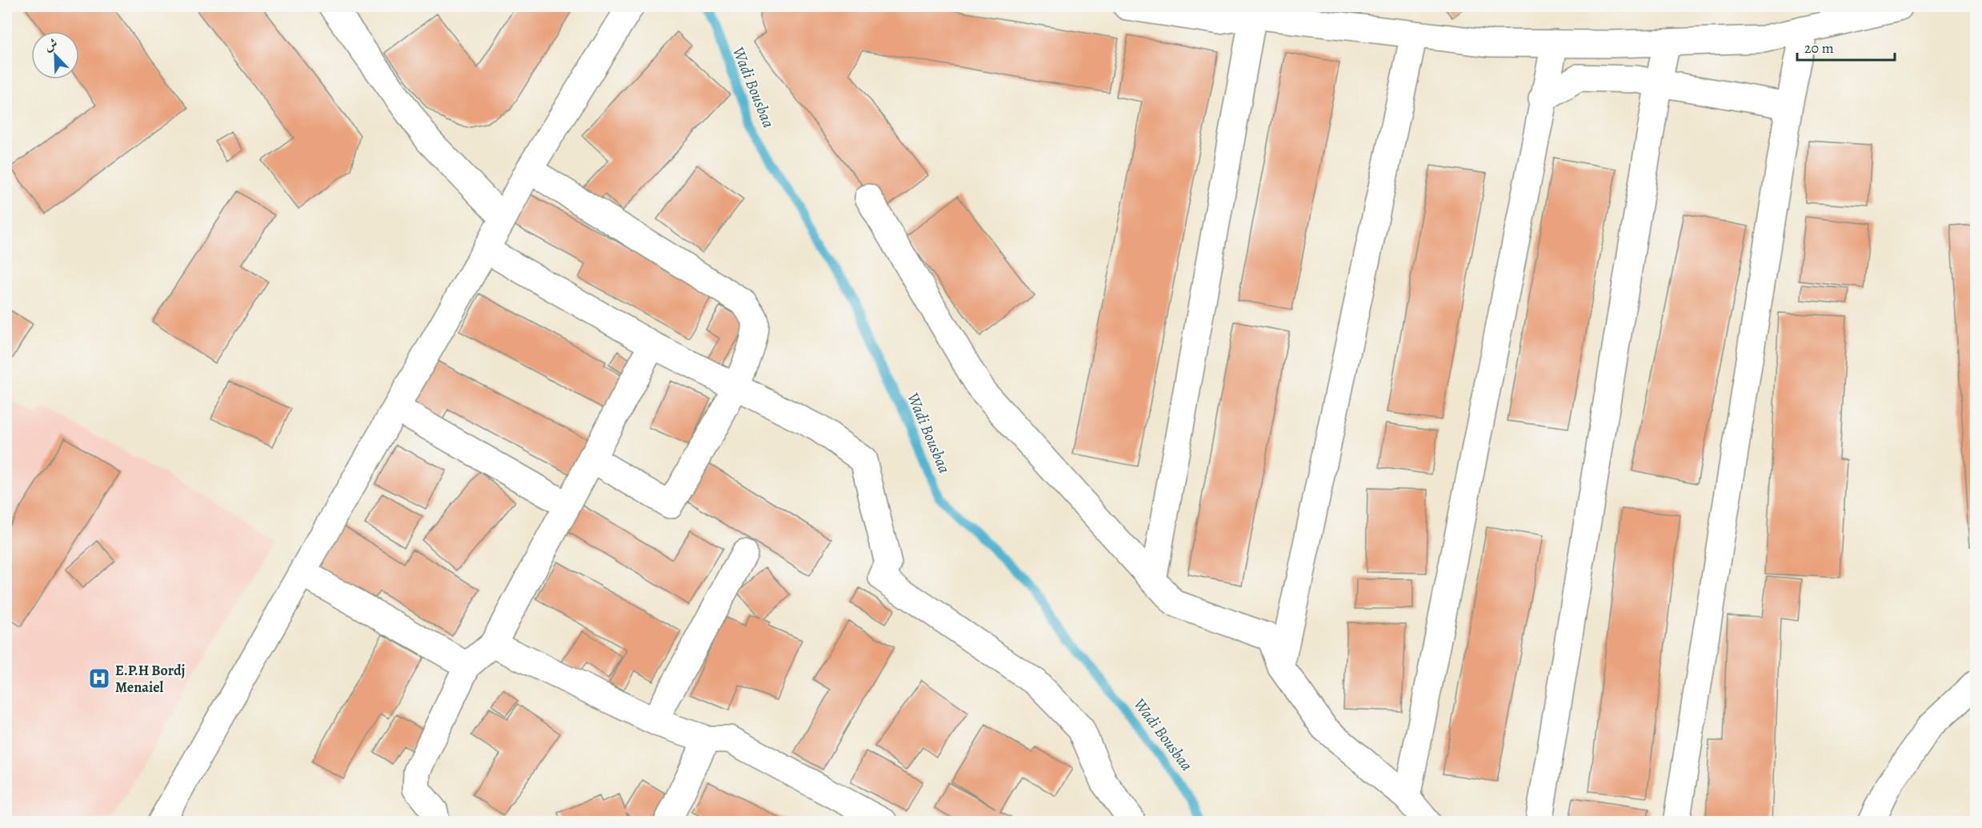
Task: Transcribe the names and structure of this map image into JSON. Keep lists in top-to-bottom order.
{
  "water": ["Wadi Bousbaa"],
  "places": {
    "hospital": ["E.P.H Bordj Menaiel"]
  },
  "scale_bar": "20 m",
  "north": "top left"
}
